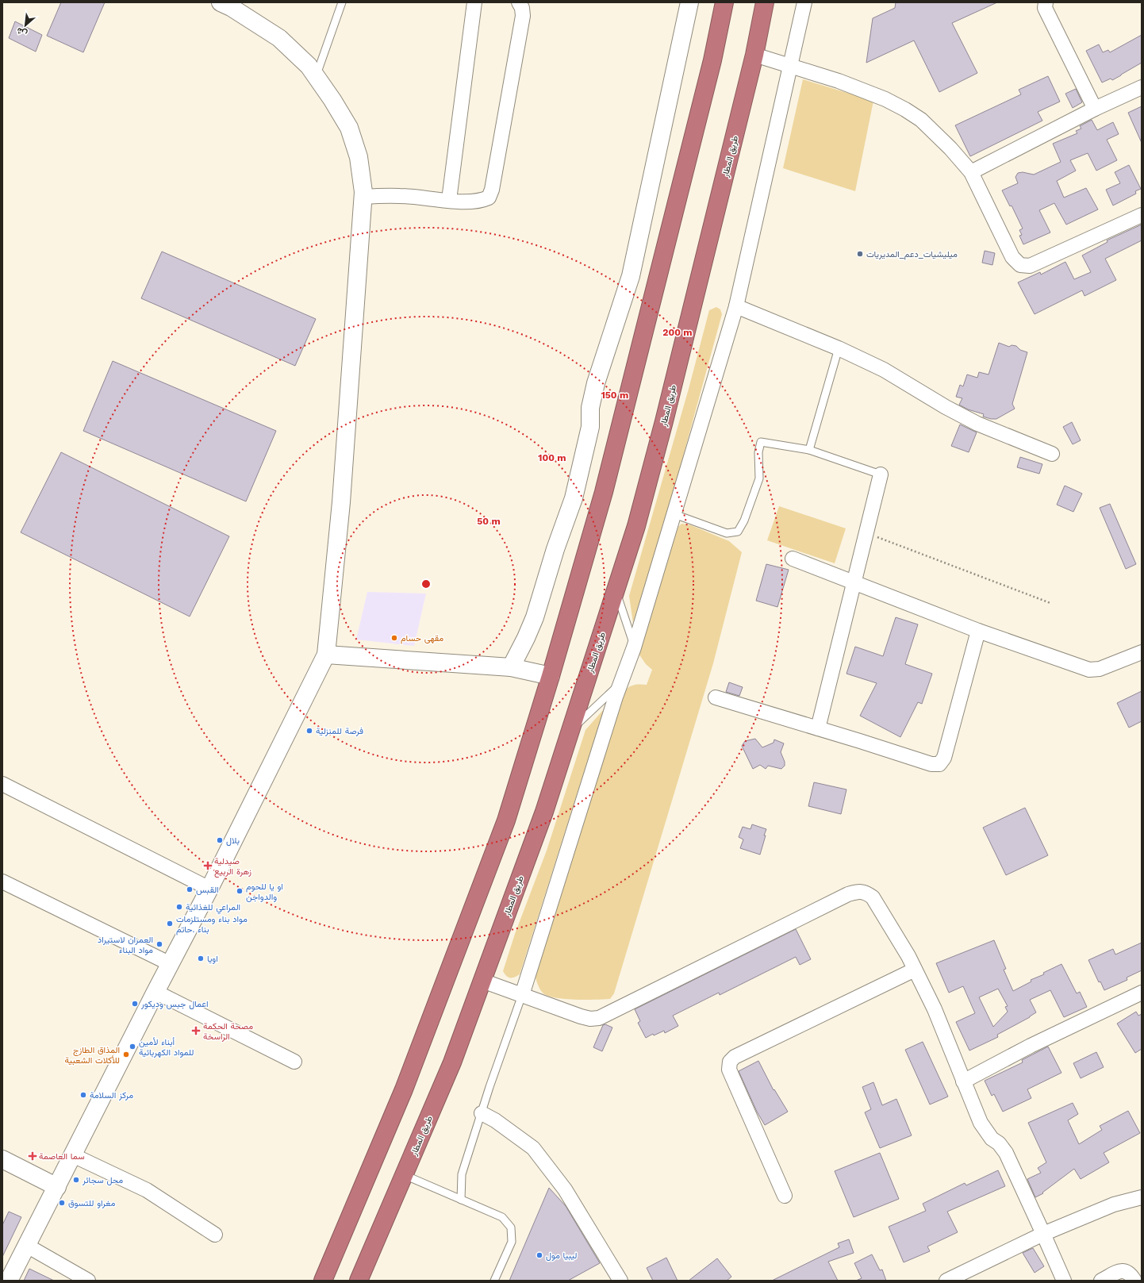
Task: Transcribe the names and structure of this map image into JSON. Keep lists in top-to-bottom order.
{
  "streets": {
    "highway": ["طريق المطار"]
  },
  "places": {
    "other": [
      "ميليشيات_دعم_المديريات",
      "مقهى حسام",
      "فرصة للمنزلية",
      "بلال",
      "القبس",
      "او يا للحوم والدواجن",
      "المراعي للغذائية",
      "مواد بناء ومستلزمات بناء .حاتم",
      "العمران لاستيراد مواد البناء",
      "اويا",
      "اعمال جبس وديكور",
      "أبناء لأمين للمواد الكهربائية",
      "المذاق الطازج للأكلات الشعبية",
      "مركز السلامة",
      "محل سجائر",
      "مغراو للتسوق",
      "ليبيا مول"
    ],
    "health": ["صيدلية زهرة الربيع", "مصحة الحكمة الراسخة", "سما العاصمة"]
  },
  "north": "bottom left",
  "rings": [
    "200 m",
    "150 m",
    "100 m",
    "50 m"
  ]
}
